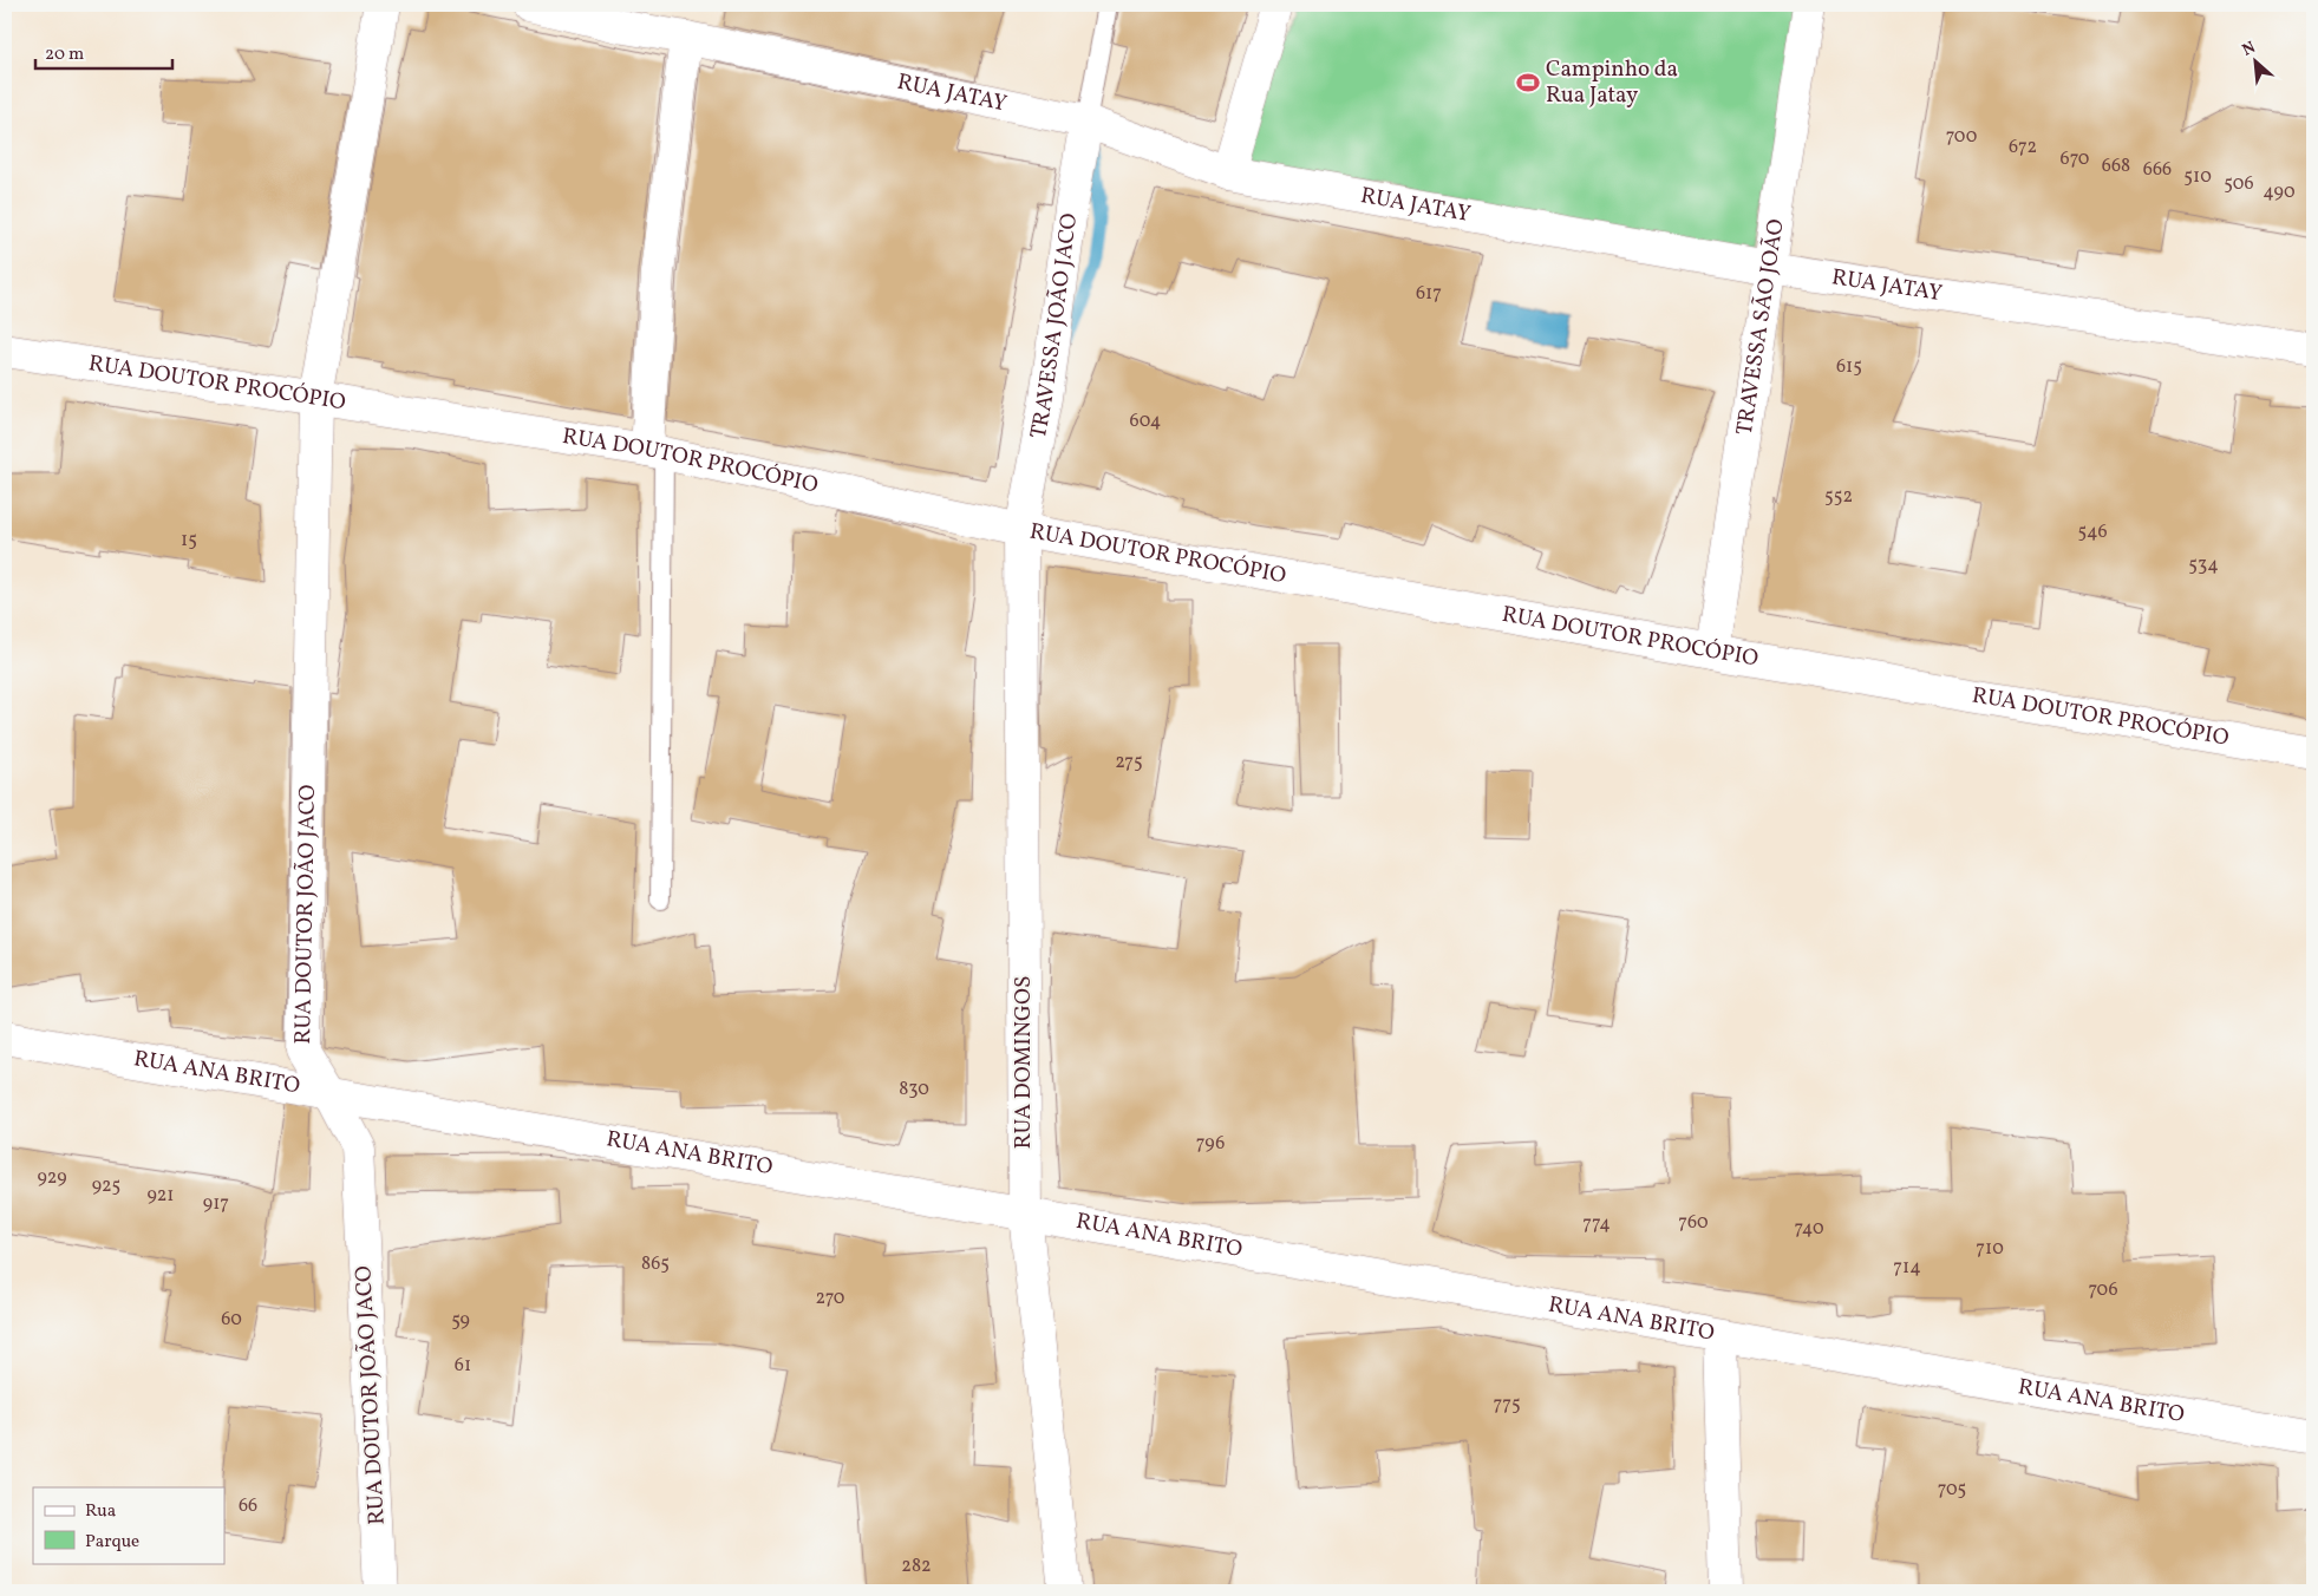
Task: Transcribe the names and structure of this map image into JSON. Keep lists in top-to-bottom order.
{
  "streets": {
    "street": [
      "RUA JATAY",
      "TRAVESSA JOÃO JACO",
      "TRAVESSA SÃO JOÃO",
      "RUA DOUTOR PROCÓPIO",
      "RUA DOUTOR JOÃO JACO",
      "RUA DOMINGOS",
      "RUA ANA BRITO"
    ]
  },
  "crossings": [
    ["RUA JATAY", "TRAVESSA JOÃO JACO"],
    ["RUA JATAY", "TRAVESSA SÃO JOÃO"],
    ["TRAVESSA JOÃO JACO", "RUA DOUTOR PROCÓPIO"],
    ["TRAVESSA JOÃO JACO", "RUA DOMINGOS"],
    ["TRAVESSA SÃO JOÃO", "RUA DOUTOR PROCÓPIO"],
    ["RUA DOUTOR PROCÓPIO", "RUA DOUTOR JOÃO JACO"],
    ["RUA DOUTOR PROCÓPIO", "RUA DOMINGOS"],
    ["RUA DOUTOR JOÃO JACO", "RUA ANA BRITO"],
    ["RUA DOMINGOS", "RUA ANA BRITO"]
  ],
  "places": {
    "sports": ["Campinho da Rua Jatay"]
  },
  "house_numbers": [
    "700",
    "672",
    "670",
    "668",
    "666",
    "510",
    "506",
    "490",
    "617",
    "615",
    "604",
    "552",
    "546",
    "15",
    "534",
    "275",
    "830",
    "796",
    "929",
    "925",
    "921",
    "917",
    "760",
    "774",
    "740",
    "710",
    "865",
    "714",
    "706",
    "270",
    "60",
    "59",
    "61",
    "775",
    "705",
    "66",
    "282"
  ],
  "legend": ["Rua", "Parque"],
  "scale_bar": "20 m",
  "north": "top left"
}
